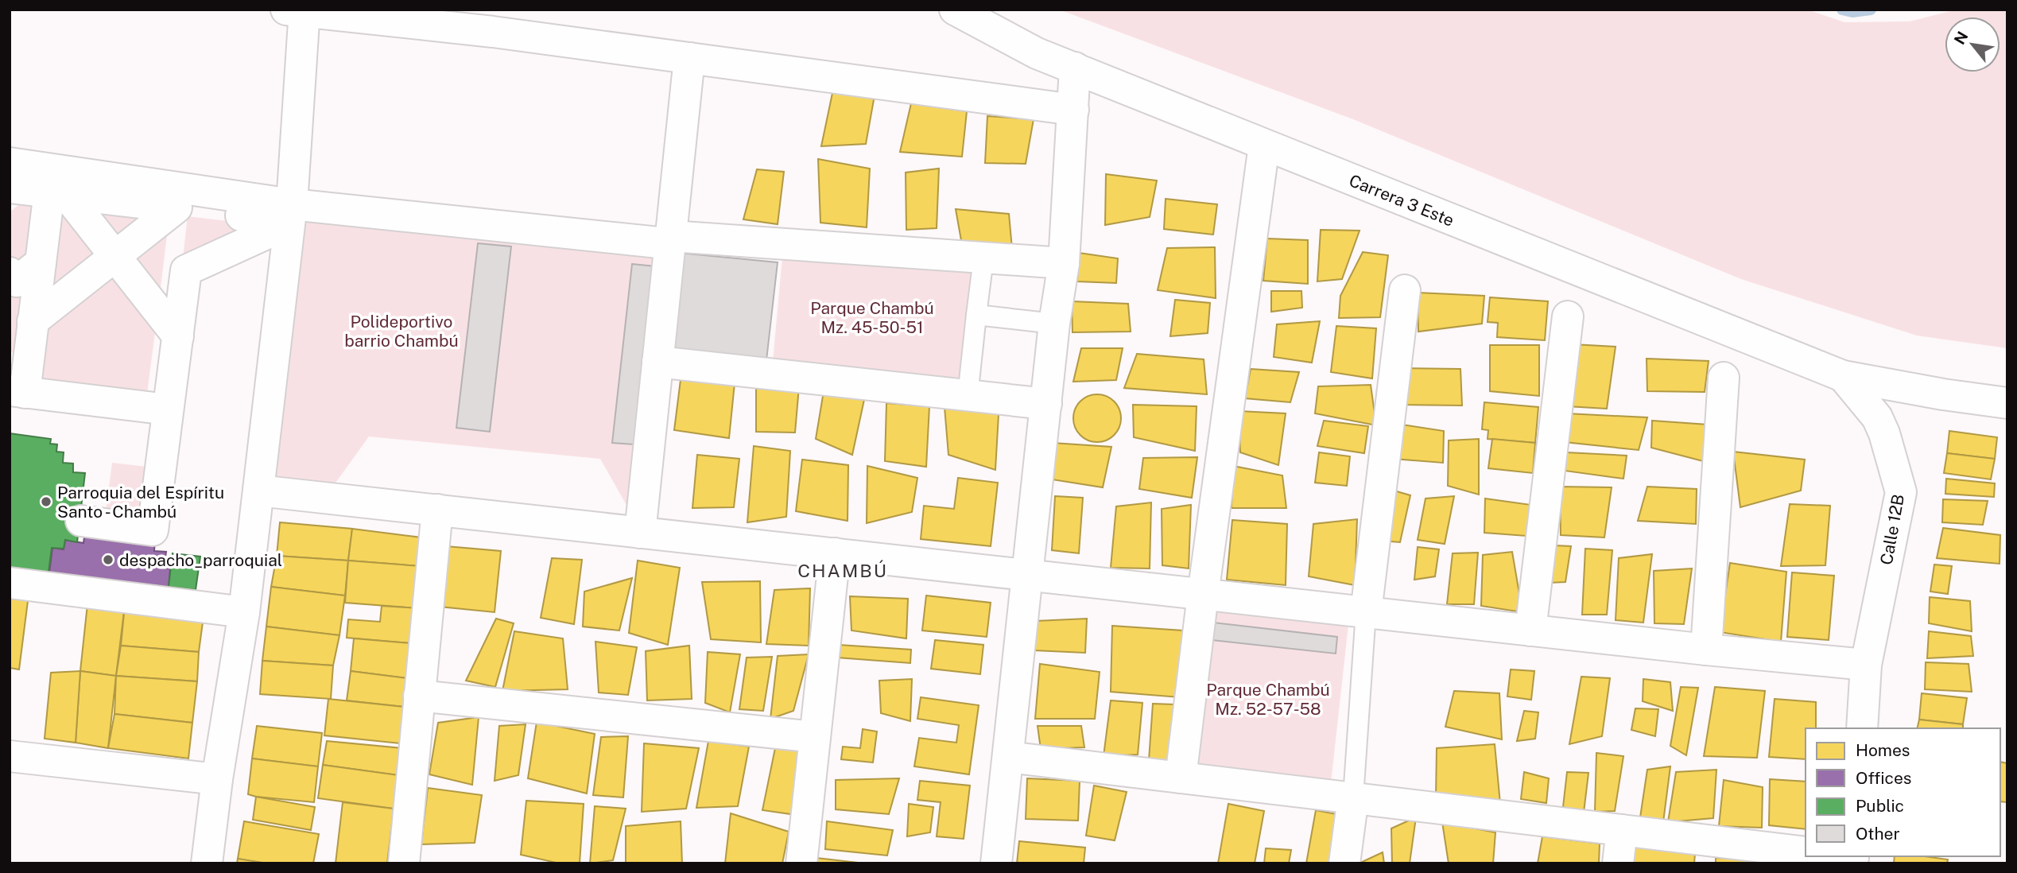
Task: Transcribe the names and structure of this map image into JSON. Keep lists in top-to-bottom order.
{
  "streets": {
    "street": ["Carrera 3 Este", "Calle 12B"]
  },
  "crossings": [
    ["Carrera 3 Este", "Calle 12B"]
  ],
  "districts": ["CHAMBÚ"],
  "parks": ["Parque Chambú Mz. 45-50-51", "Polideportivo barrio Chambú", "Parque Chambú Mz. 52-57-58"],
  "places": ["Parroquia del Espíritu Santo - Chambú", "despacho_parroquial"],
  "legend": [
    "Homes",
    "Offices",
    "Public",
    "Other"
  ],
  "north": "top left"
}
